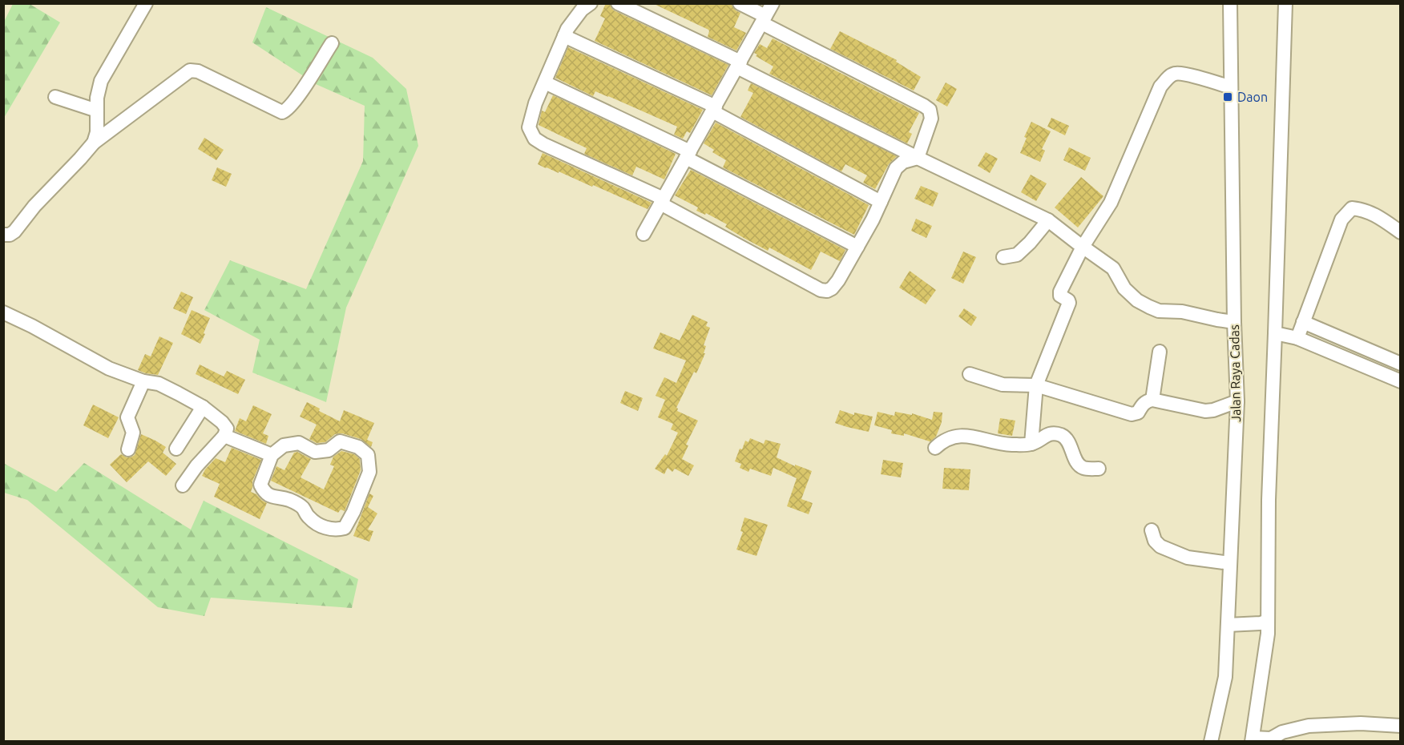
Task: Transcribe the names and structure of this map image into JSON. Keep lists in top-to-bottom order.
{
  "streets": {
    "street": ["Jalan Raya Cadas"]
  },
  "places": {
    "transit": ["Daon"]
  }
}
